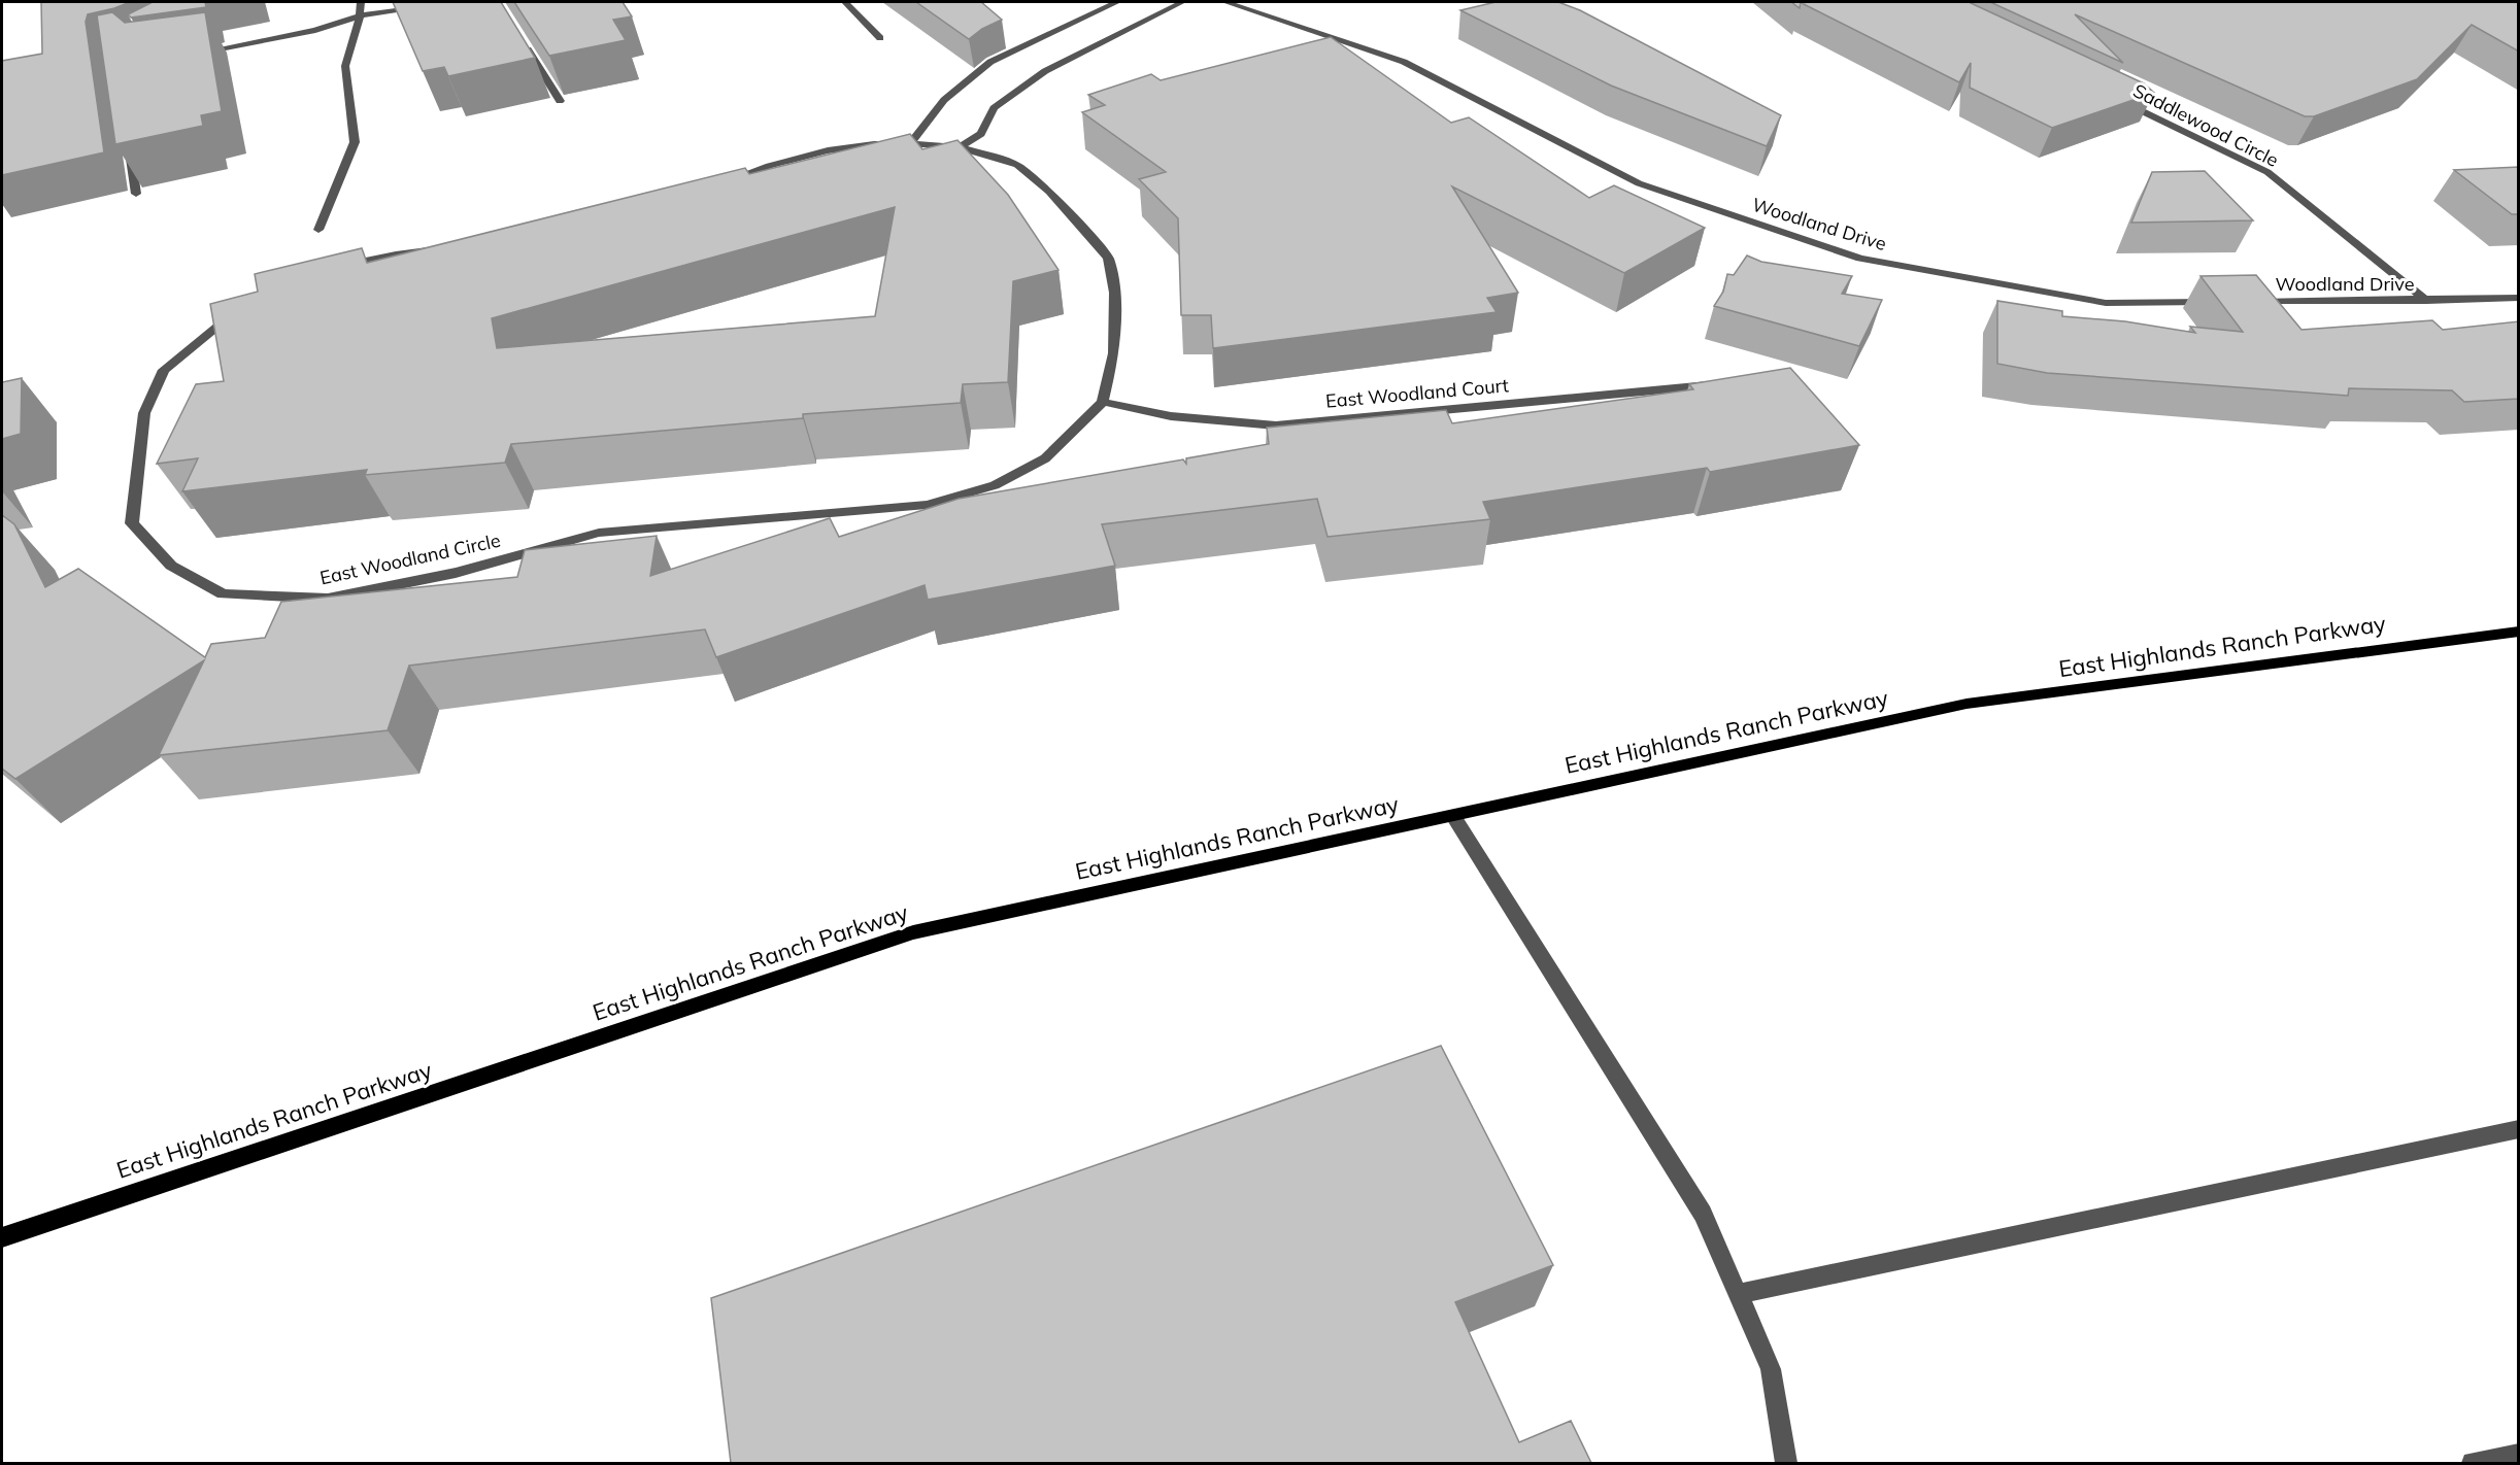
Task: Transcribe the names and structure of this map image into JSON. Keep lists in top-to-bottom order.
{
  "streets": {
    "main road": ["East Highlands Ranch Parkway"],
    "street": [
      "Saddlewood Circle",
      "Woodland Drive",
      "East Woodland Court",
      "East Woodland Circle"
    ]
  },
  "crossings": [
    ["Saddlewood Circle", "Woodland Drive"],
    ["East Woodland Court", "East Woodland Circle"]
  ]
}
